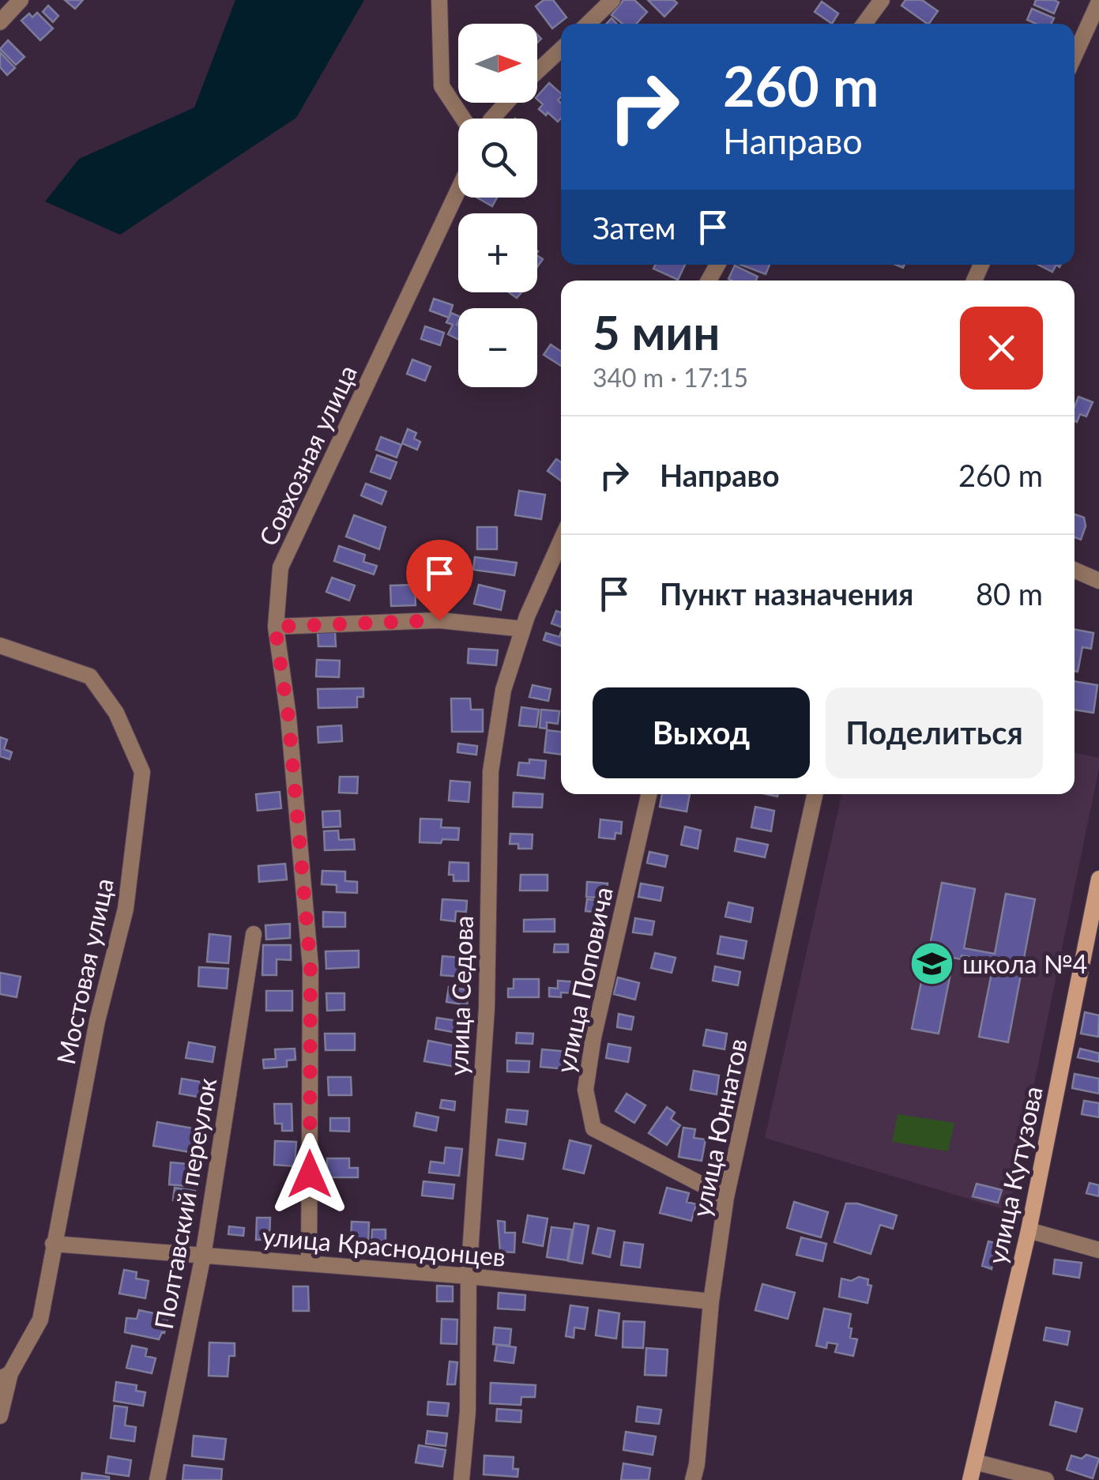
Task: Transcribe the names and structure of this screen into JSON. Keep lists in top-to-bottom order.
{
  "streets": {
    "main road": ["улица Кутузова"],
    "street": [
      "Совхозная улица",
      "Мостовая улица",
      "улица Поповича",
      "улица Седова",
      "улица Юннатов",
      "Полтавский переулок",
      "улица Краснодонцев"
    ]
  },
  "crossings": [
    ["Совхозная улица", "улица Краснодонцев"],
    ["Мостовая улица", "улица Краснодонцев"],
    ["улица Поповича", "улица Юннатов"],
    ["улица Седова", "улица Краснодонцев"],
    ["улица Юннатов", "улица Краснодонцев"],
    ["Полтавский переулок", "улица Краснодонцев"]
  ],
  "places": {
    "school or university": ["школа №4"]
  },
  "north": "right",
  "page": {
    "map_buttons": ["+", "−"],
    "turn": ["260 m", "Направо"],
    "then": "Затем",
    "heading": ["5 мин", "340 m · 17:15"],
    "list": [
      {
        "name": "Направо",
        "value": "260 m"
      },
      {
        "name": "Пункт назначения",
        "value": "80 m"
      }
    ],
    "buttons": ["Выход", "Поделиться"]
  }
}
